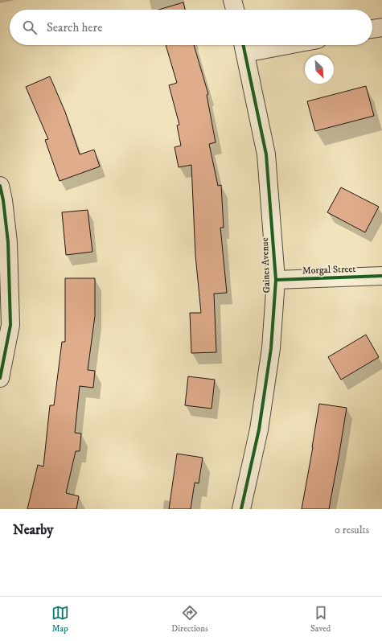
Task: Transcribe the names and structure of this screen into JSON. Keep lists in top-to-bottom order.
{
  "streets": {
    "street": ["Gaines Avenue", "Morgal Street"]
  },
  "crossings": [
    ["Gaines Avenue", "Morgal Street"]
  ],
  "north": "bottom right",
  "page": {
    "search": "Search here",
    "heading": ["Nearby", "0 results"],
    "nav": ["Map", "Directions", "Saved"]
  }
}
